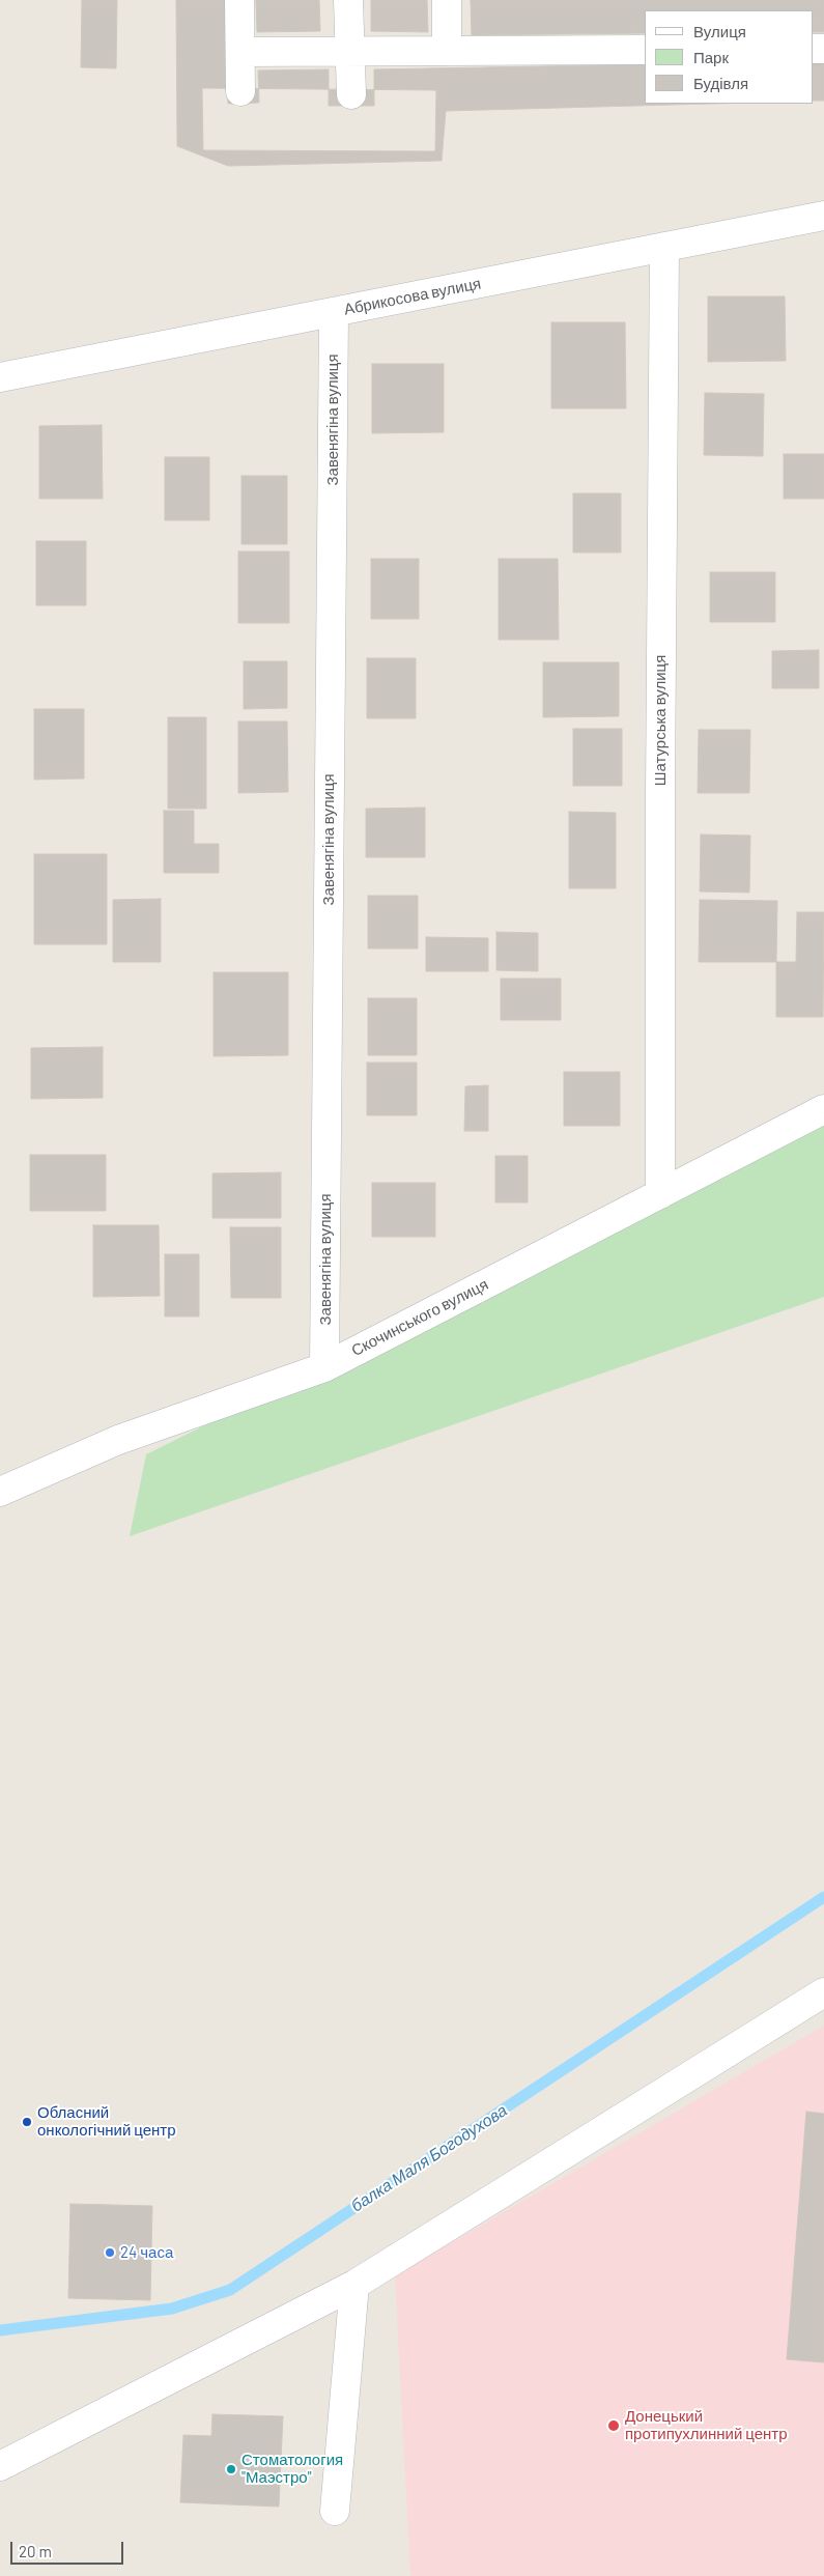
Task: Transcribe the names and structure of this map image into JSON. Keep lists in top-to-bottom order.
{
  "streets": {
    "street": [
      "Абрикосова вулиця",
      "Завенягіна вулиця",
      "Шатурська вулиця",
      "Скочинського вулиця"
    ]
  },
  "crossings": [
    ["Абрикосова вулиця", "Завенягіна вулиця"],
    ["Абрикосова вулиця", "Шатурська вулиця"],
    ["Завенягіна вулиця", "Скочинського вулиця"],
    ["Шатурська вулиця", "Скочинського вулиця"]
  ],
  "water": ["балка Маля Богодухова"],
  "places": [
    "Обласний онкологічний центр",
    "24 часа",
    "Донецький протипухлинний центр",
    "Стоматология \"Маэстро\""
  ],
  "legend": ["Вулиця", "Парк", "Будівля"],
  "scale_bar": "20 m"
}
